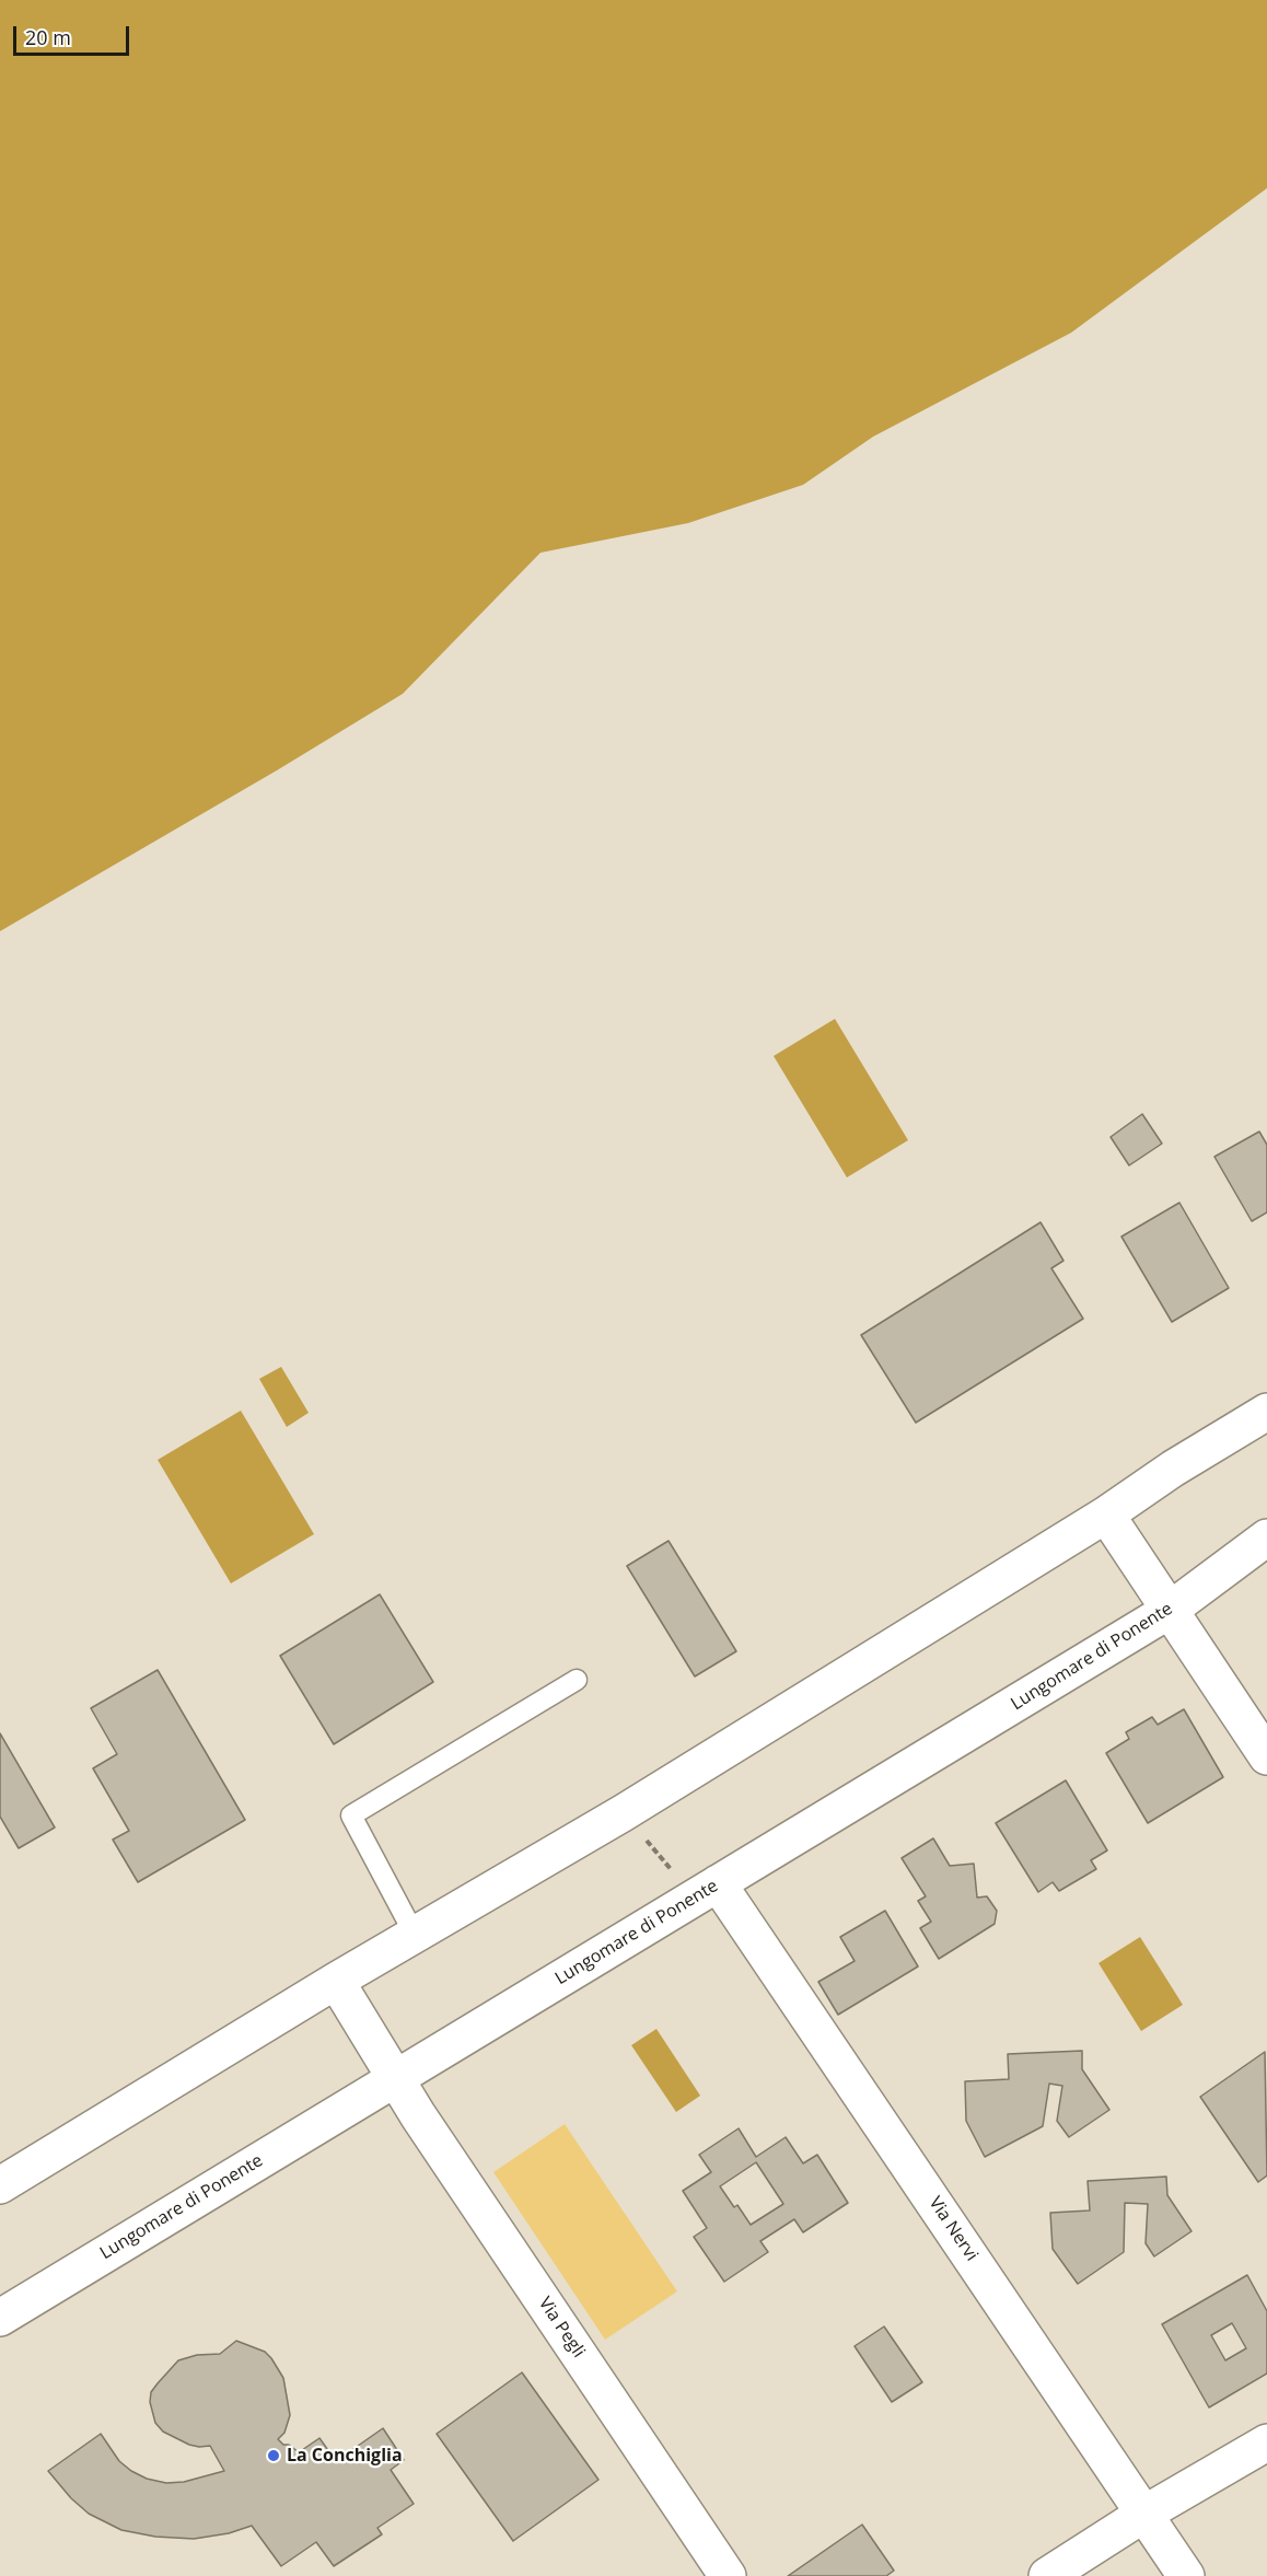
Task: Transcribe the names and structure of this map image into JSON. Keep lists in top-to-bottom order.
{
  "streets": {
    "street": ["Lungomare di Ponente", "Via Nervi", "Via Pegli"]
  },
  "crossings": [
    ["Lungomare di Ponente", "Via Nervi"],
    ["Lungomare di Ponente", "Via Pegli"]
  ],
  "places": ["La Conchiglia"],
  "scale_bar": "20 m"
}
